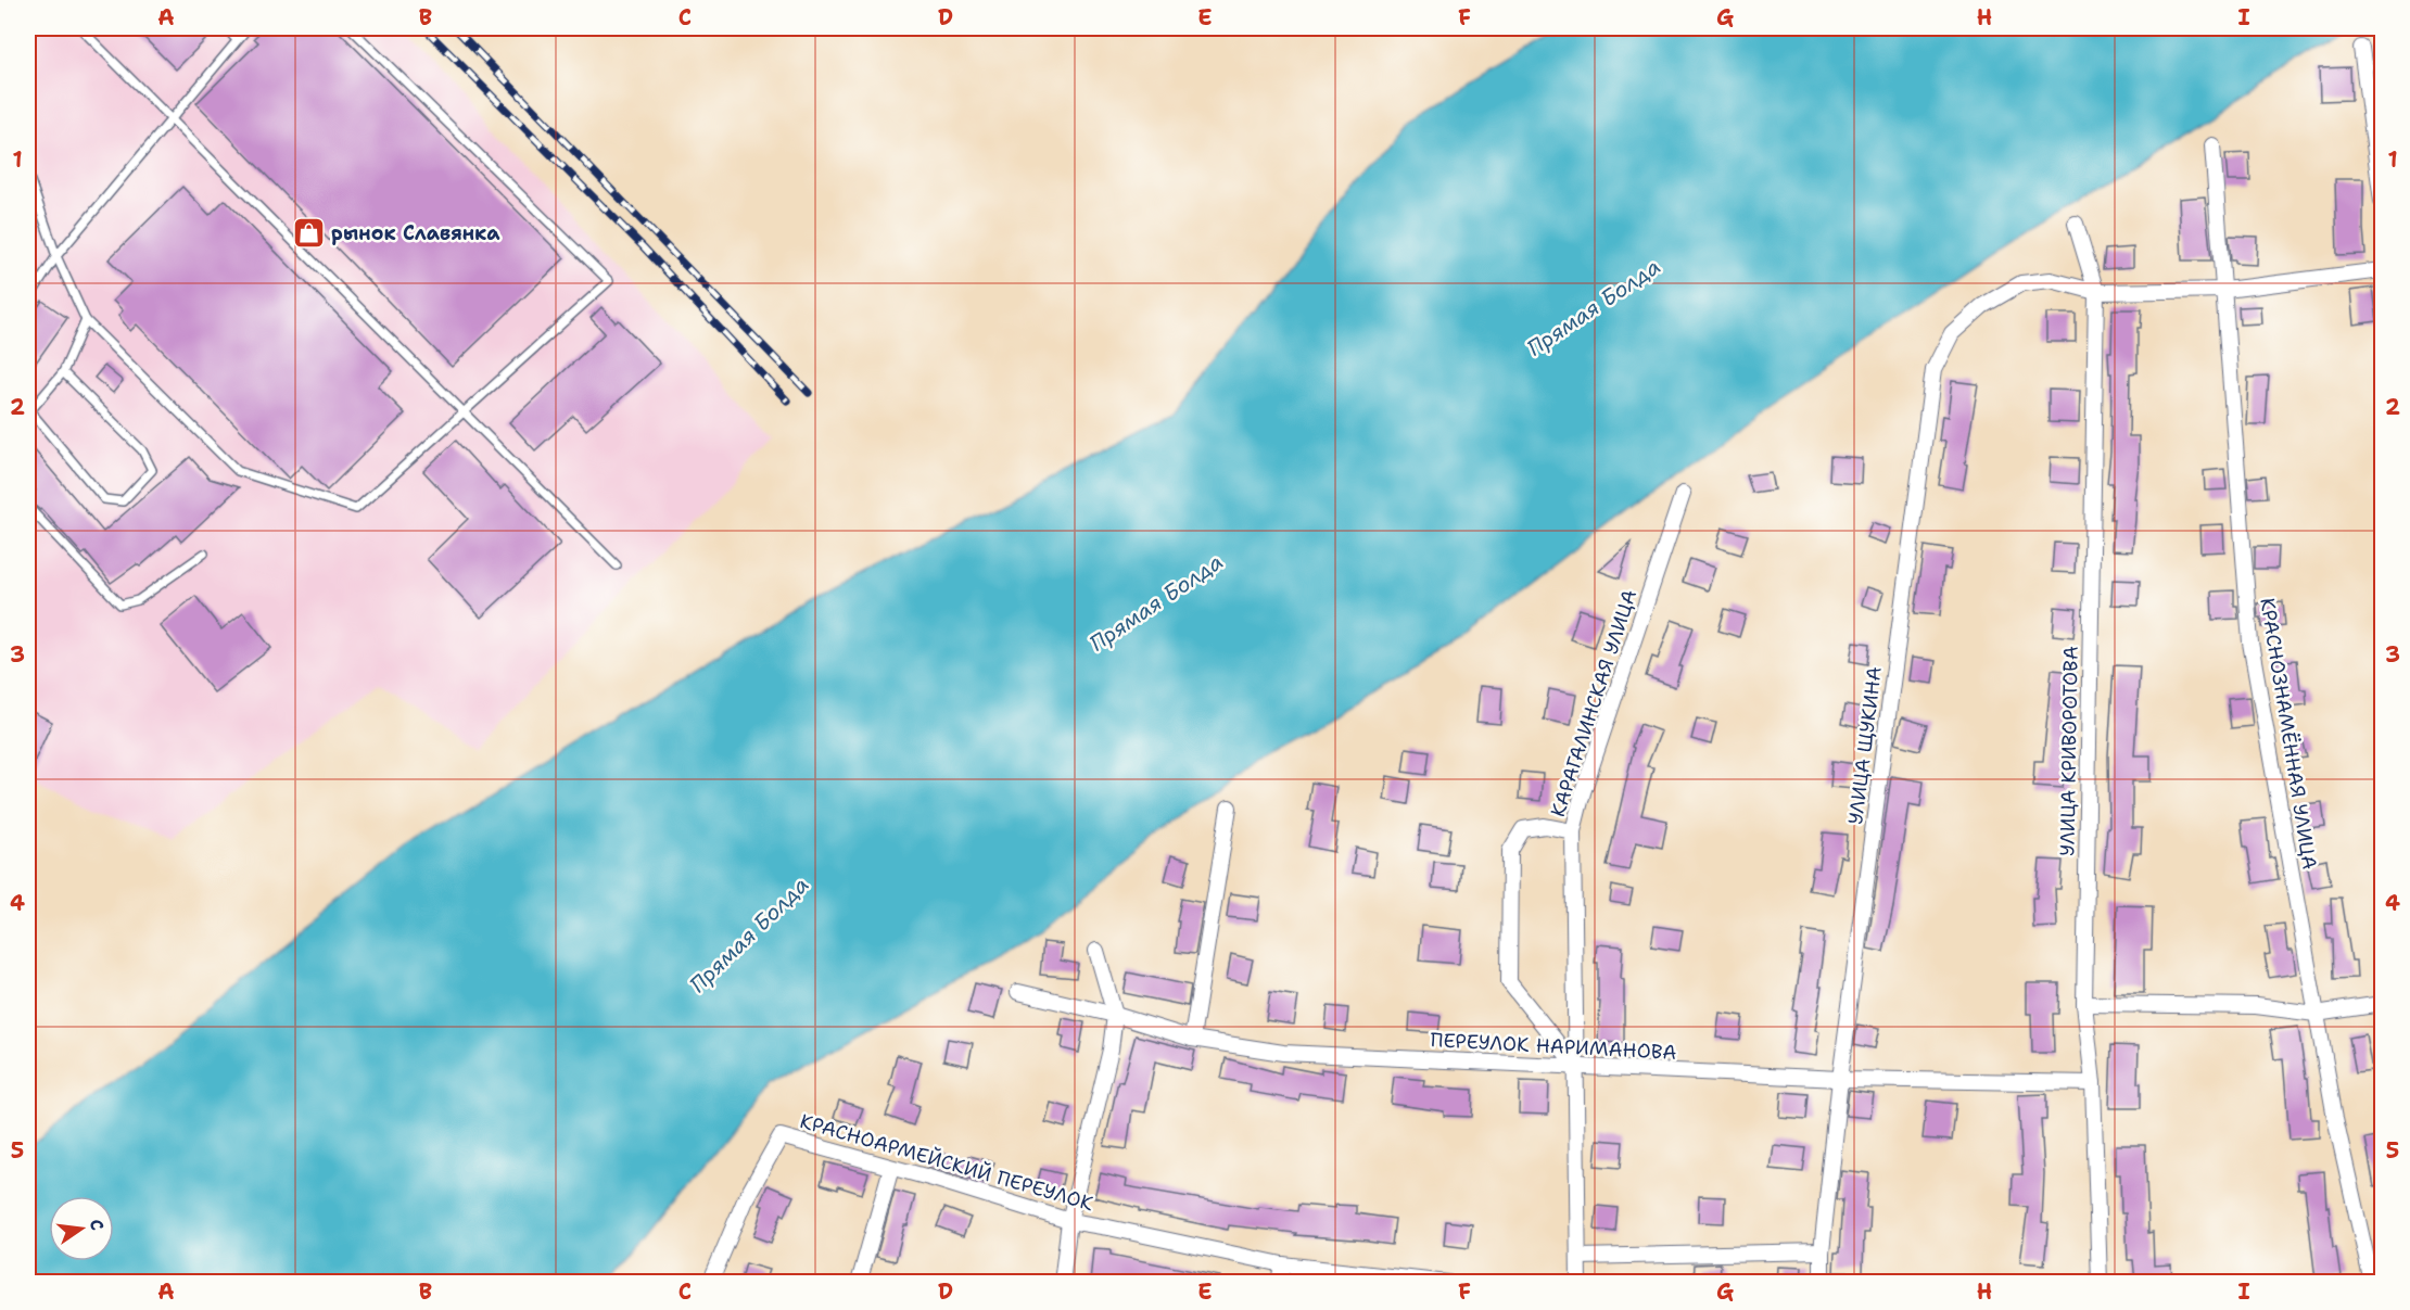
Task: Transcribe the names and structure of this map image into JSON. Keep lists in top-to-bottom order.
{
  "streets": {
    "street": [
      "КАРАГАЛИНСКАЯ УЛИЦА",
      "КРАСНОЗНАМЁННАЯ УЛИЦА",
      "УЛИЦА ЩУКИНА",
      "УЛИЦА КРИВОРОТОВА",
      "ПЕРЕУЛОК НАРИМАНОВА",
      "КРАСНОАРМЕЙСКИЙ ПЕРЕУЛОК"
    ]
  },
  "crossings": [
    ["КАРАГАЛИНСКАЯ УЛИЦА", "ПЕРЕУЛОК НАРИМАНОВА"],
    ["УЛИЦА ЩУКИНА", "УЛИЦА КРИВОРОТОВА"],
    ["УЛИЦА ЩУКИНА", "ПЕРЕУЛОК НАРИМАНОВА"],
    ["УЛИЦА КРИВОРОТОВА", "ПЕРЕУЛОК НАРИМАНОВА"]
  ],
  "water": ["Прямая Болда"],
  "places": {
    "shop": ["рынок Славянка"]
  },
  "north": "right",
  "grid": {
    "columns": [
      "A",
      "B",
      "C",
      "D",
      "E",
      "F",
      "G",
      "H",
      "I"
    ],
    "rows": [
      "1",
      "2",
      "3",
      "4",
      "5"
    ]
  }
}
